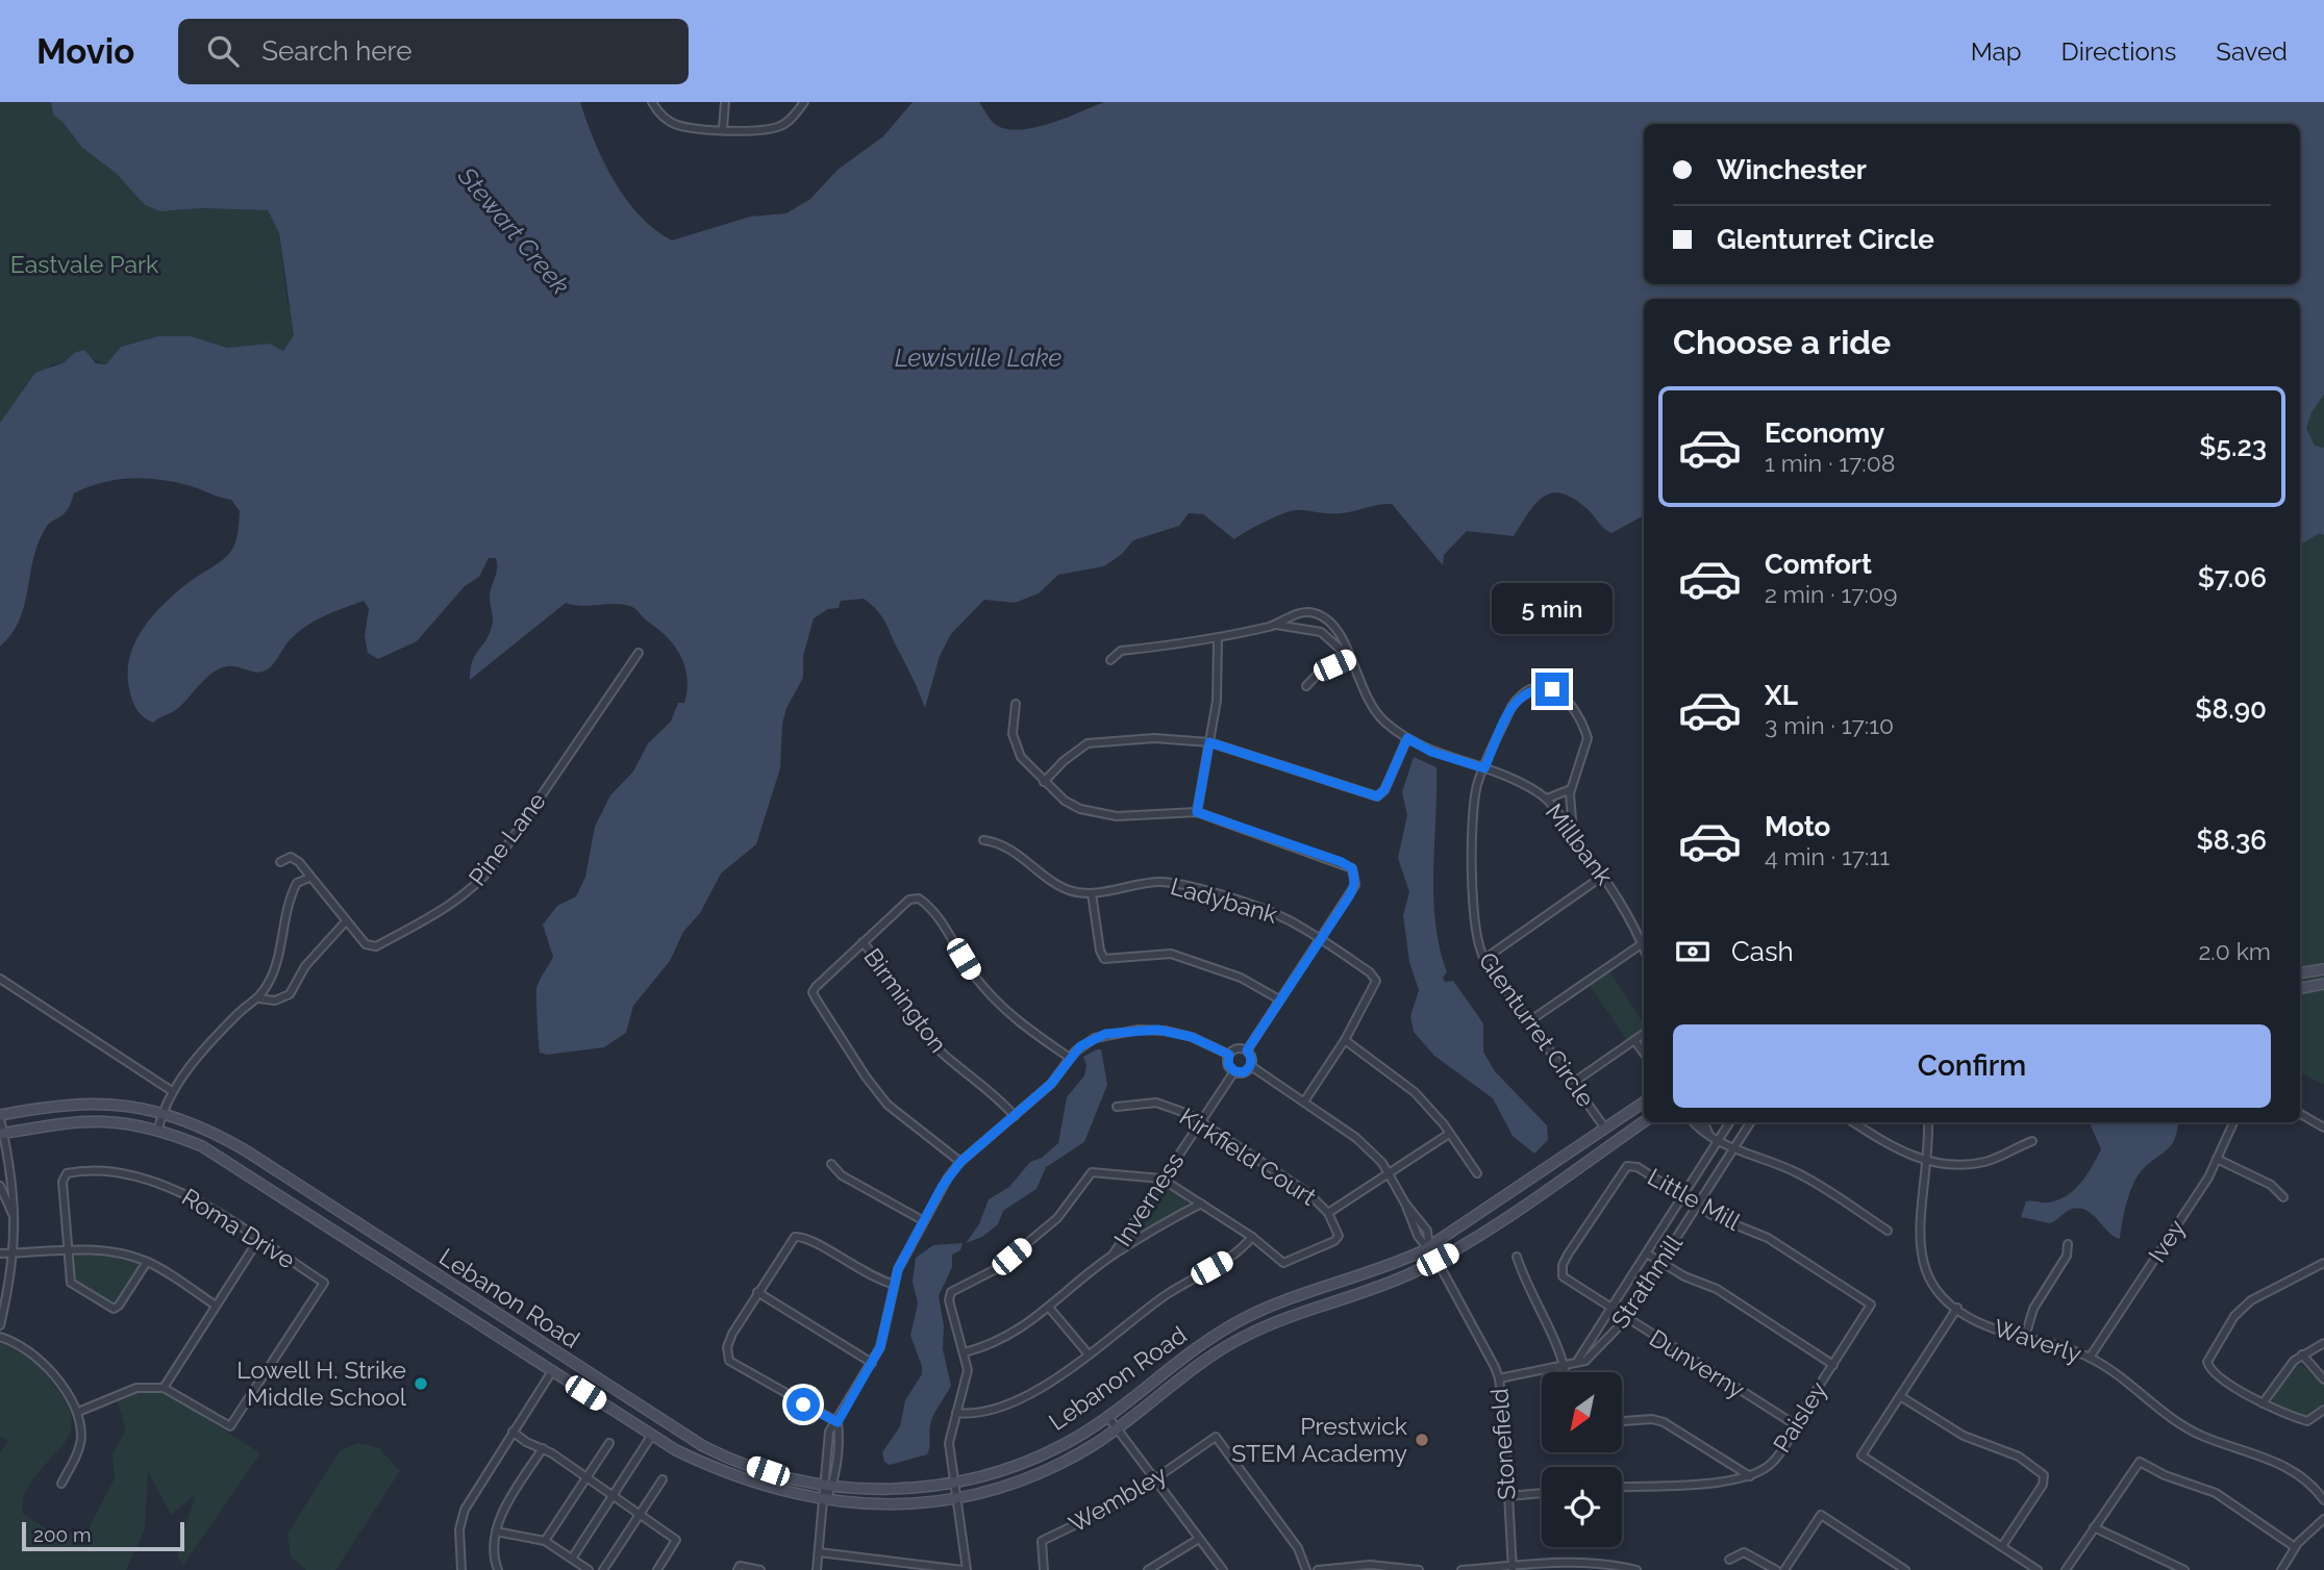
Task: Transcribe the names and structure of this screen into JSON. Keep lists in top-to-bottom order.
{
  "streets": {
    "main road": ["Lebanon Road"],
    "street": [
      "Pine Lane",
      "Millbank",
      "Ladybank",
      "Birmington",
      "Glenturret Circle",
      "Kirkfield Court",
      "Inverness",
      "Little Mill",
      "Roma Drive",
      "Ivey",
      "Strathmill",
      "Waverly",
      "Dunverny",
      "Paisley",
      "Stonefield",
      "Wembley"
    ]
  },
  "crossings": [
    ["Millbank", "Glenturret Circle"],
    ["Glenturret Circle", "Lebanon Road"],
    ["Kirkfield Court", "Inverness"],
    ["Inverness", "Stonefield"],
    ["Little Mill", "Strathmill"],
    ["Little Mill", "Dunverny"],
    ["Little Mill", "Paisley"],
    ["Ivey", "Waverly"],
    ["Strathmill", "Dunverny"],
    ["Strathmill", "Stonefield"],
    ["Lebanon Road", "Stonefield"],
    ["Dunverny", "Paisley"]
  ],
  "water": ["Stewart Creek", "Lewisville Lake"],
  "parks": ["Eastvale Park"],
  "places": ["Lowell H. Strike Middle School", "Prestwick STEM Academy"],
  "scale_bar": "200 m",
  "north": "bottom left",
  "page": {
    "header": "Movio",
    "search": "Search here",
    "nav": ["Map", "Directions", "Saved"],
    "banner": ["Winchester", "Glenturret Circle"],
    "heading": "Choose a ride",
    "list": [
      {
        "name": "Economy",
        "note": "1 min · 17:08",
        "value": "$5.23"
      },
      {
        "name": "Comfort",
        "note": "2 min · 17:09",
        "value": "$7.06"
      },
      {
        "name": "XL",
        "note": "3 min · 17:10",
        "value": "$8.90"
      },
      {
        "name": "Moto",
        "note": "4 min · 17:11",
        "value": "$8.36"
      }
    ],
    "bubble": "5 min",
    "pay": ["Cash", "2.0 km"],
    "buttons": "Confirm",
    "scale": "200 m"
  }
}
